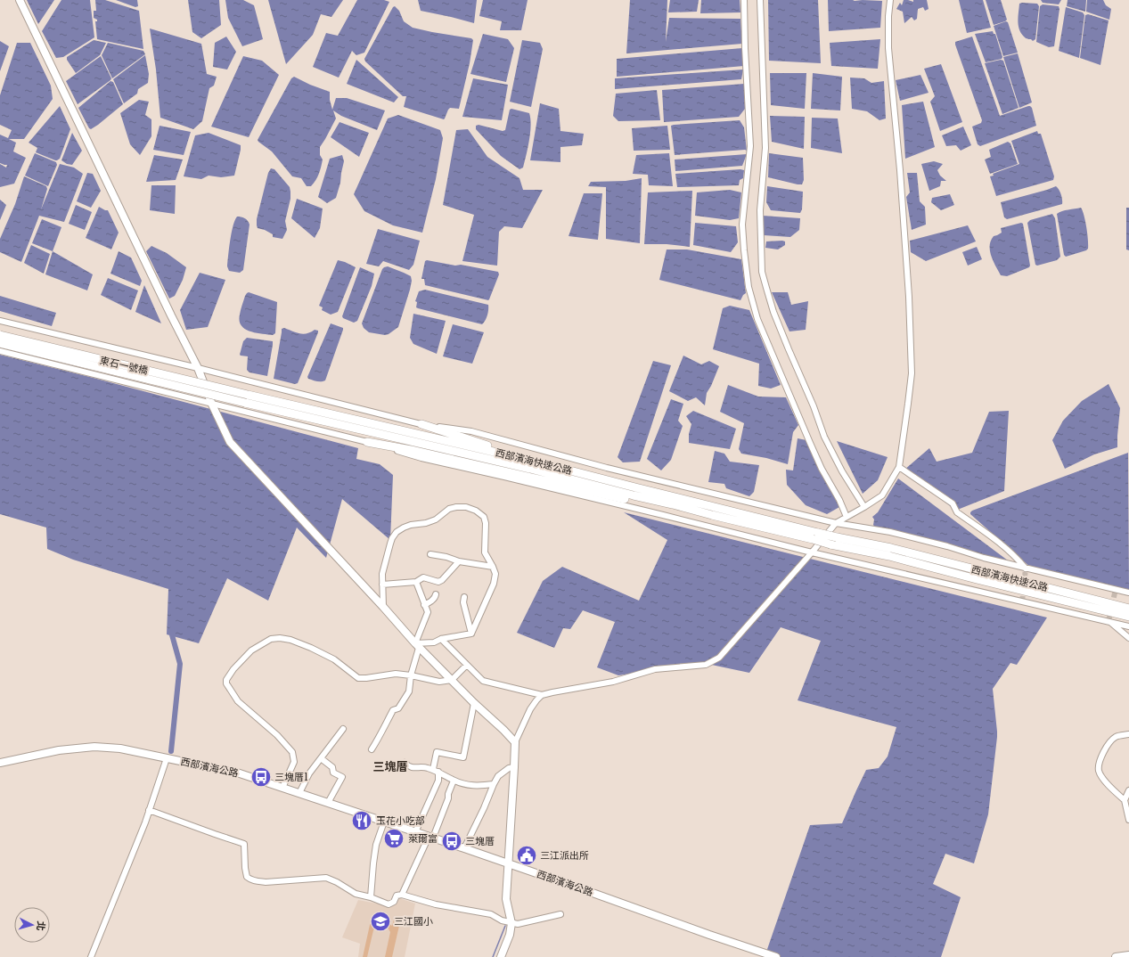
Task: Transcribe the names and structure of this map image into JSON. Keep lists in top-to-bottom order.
{
  "streets": {
    "highway": ["東石一號橋", "西部濱海快速公路"],
    "main road": ["西部濱海公路"]
  },
  "crossings": [
    ["東石一號橋", "西部濱海快速公路"]
  ],
  "districts": ["三塊厝"],
  "places": {
    "bus stop": ["三塊厝1", "三塊厝"],
    "restaurant": ["玉花小吃部"],
    "supermarket": ["萊爾富"],
    "public building": ["三江派出所"],
    "school or university": ["三江國小"]
  },
  "north": "right"
}
